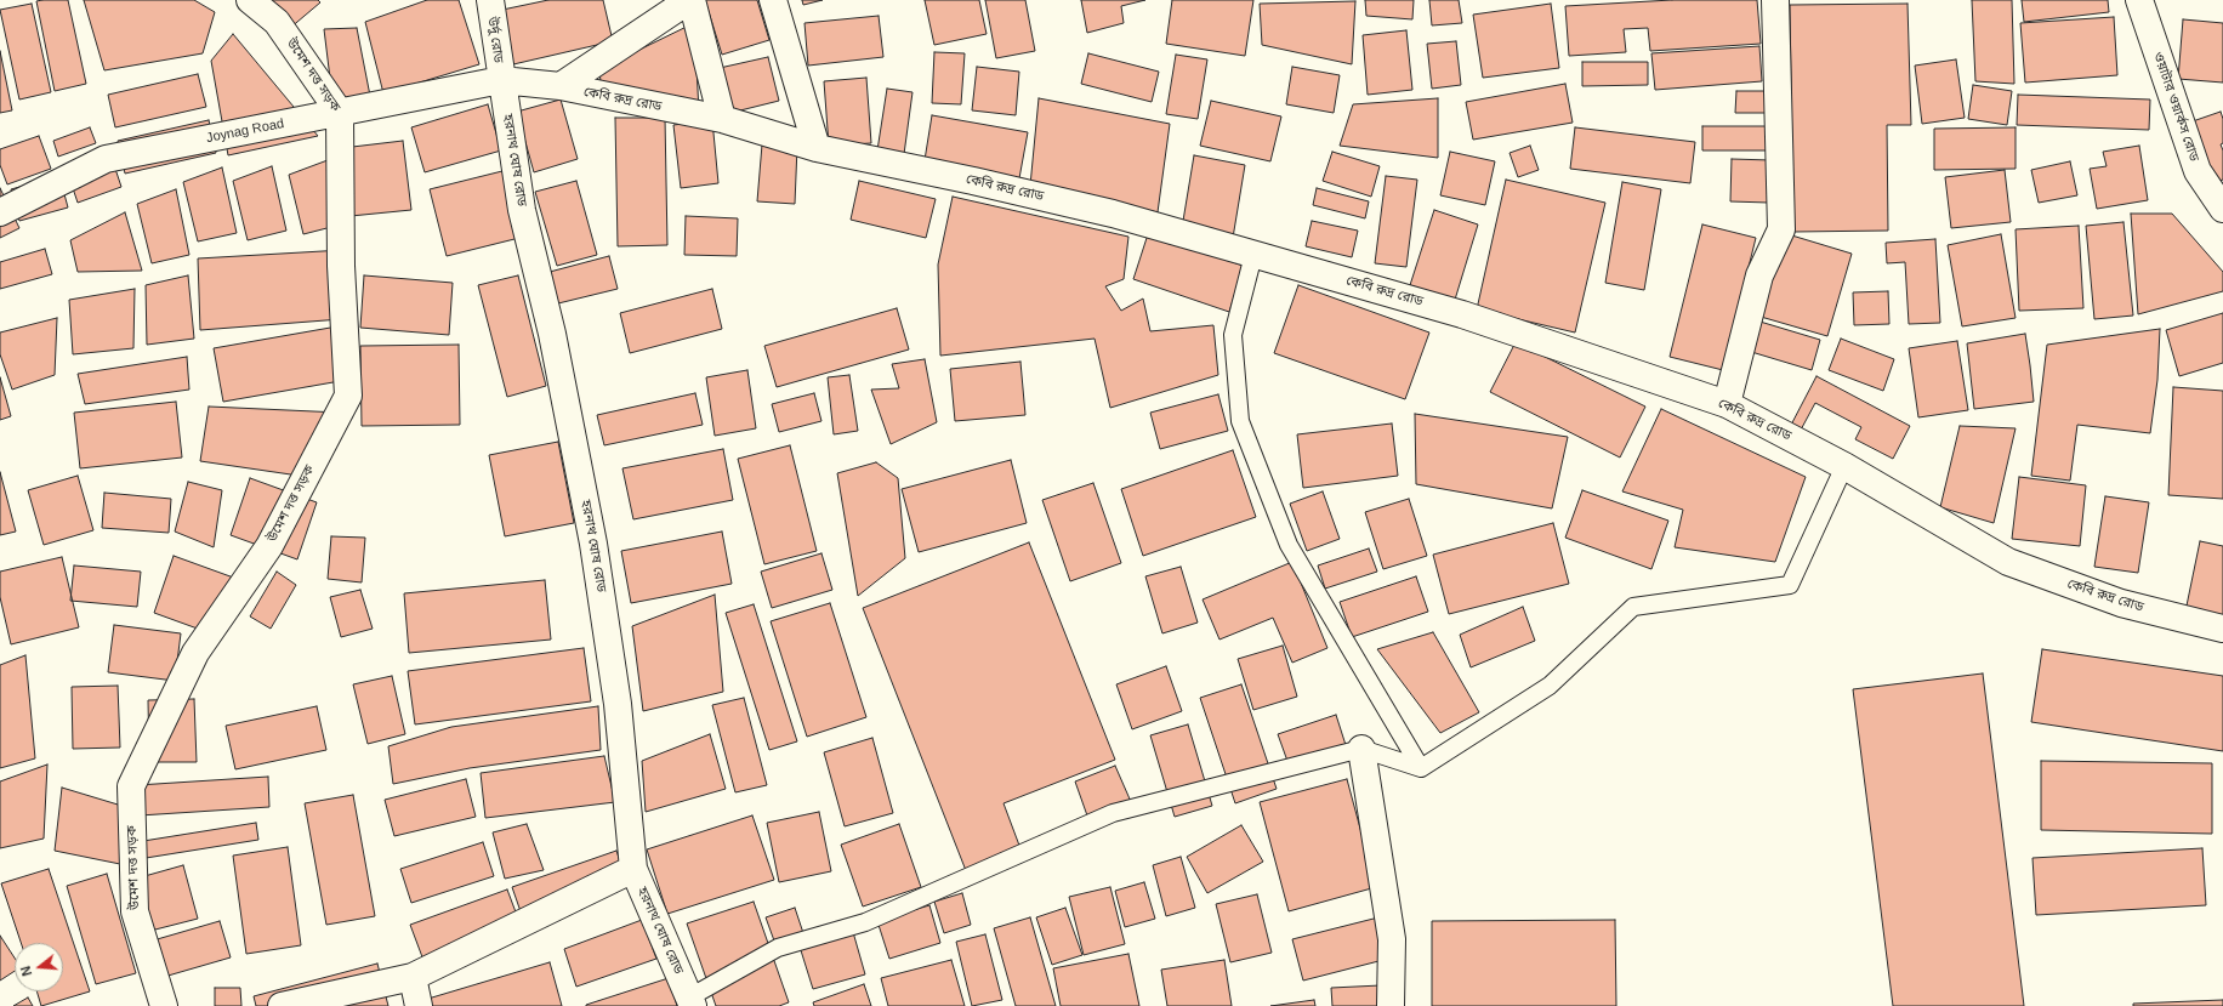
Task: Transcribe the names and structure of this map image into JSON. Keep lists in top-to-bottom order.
{
  "streets": {
    "street": [
      "উর্দু রোড",
      "উমেশ দত্ত সড়ক",
      "কেবি রুদ্র রোড",
      "ওয়াটার ওয়ার্কস রোড",
      "Joynag Road",
      "হরনাথ ঘোষ রোড"
    ]
  },
  "crossings": [
    ["উর্দু রোড", "কেবি রুদ্র রোড"],
    ["উর্দু রোড", "Joynag Road"],
    ["উর্দু রোড", "হরনাথ ঘোষ রোড"],
    ["উমেশ দত্ত সড়ক", "Joynag Road"],
    ["কেবি রুদ্র রোড", "Joynag Road"],
    ["কেবি রুদ্র রোড", "হরনাথ ঘোষ রোড"],
    ["Joynag Road", "হরনাথ ঘোষ রোড"]
  ],
  "north": "left"
}
